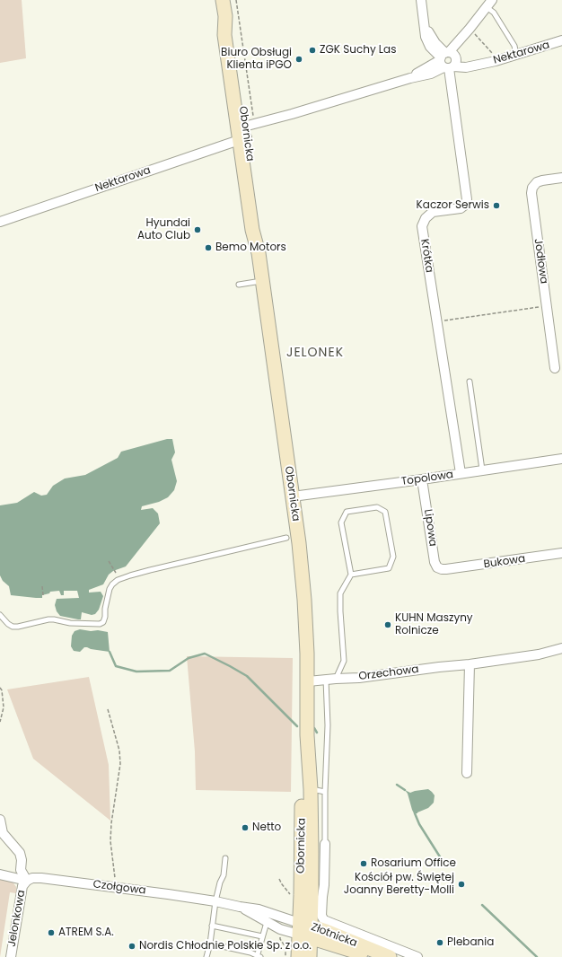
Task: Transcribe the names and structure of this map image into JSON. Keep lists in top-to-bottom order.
{
  "streets": {
    "main road": ["Obornicka", "Złotnicka"],
    "street": [
      "Nektarowa",
      "Krótka",
      "Jodłowa",
      "Topolowa",
      "Lipowa",
      "Bukowa",
      "Orzechowa",
      "Czołgowa",
      "Jelonkowa"
    ]
  },
  "crossings": [
    ["Nektarowa", "Obornicka"],
    ["Nektarowa", "Krótka"],
    ["Obornicka", "Topolowa"],
    ["Obornicka", "Orzechowa"],
    ["Obornicka", "Czołgowa"],
    ["Obornicka", "Złotnicka"],
    ["Krótka", "Topolowa"],
    ["Topolowa", "Lipowa"],
    ["Lipowa", "Bukowa"],
    ["Czołgowa", "Jelonkowa"],
    ["Czołgowa", "Złotnicka"]
  ],
  "districts": ["JELONEK"],
  "places": [
    "ZGK Suchy Las",
    "Biuro Obsługi Klienta iPGO",
    "Kaczor Serwis",
    "Hyundai Auto Club",
    "Bemo Motors",
    "KUHN Maszyny Rolnicze",
    "Netto",
    "Rosarium Office",
    "Kościół pw. Świętej Joanny Beretty-Molli",
    "ATREM S.A.",
    "Plebania",
    "Nordis Chłodnie Polskie Sp. z o.o."
  ]
}
